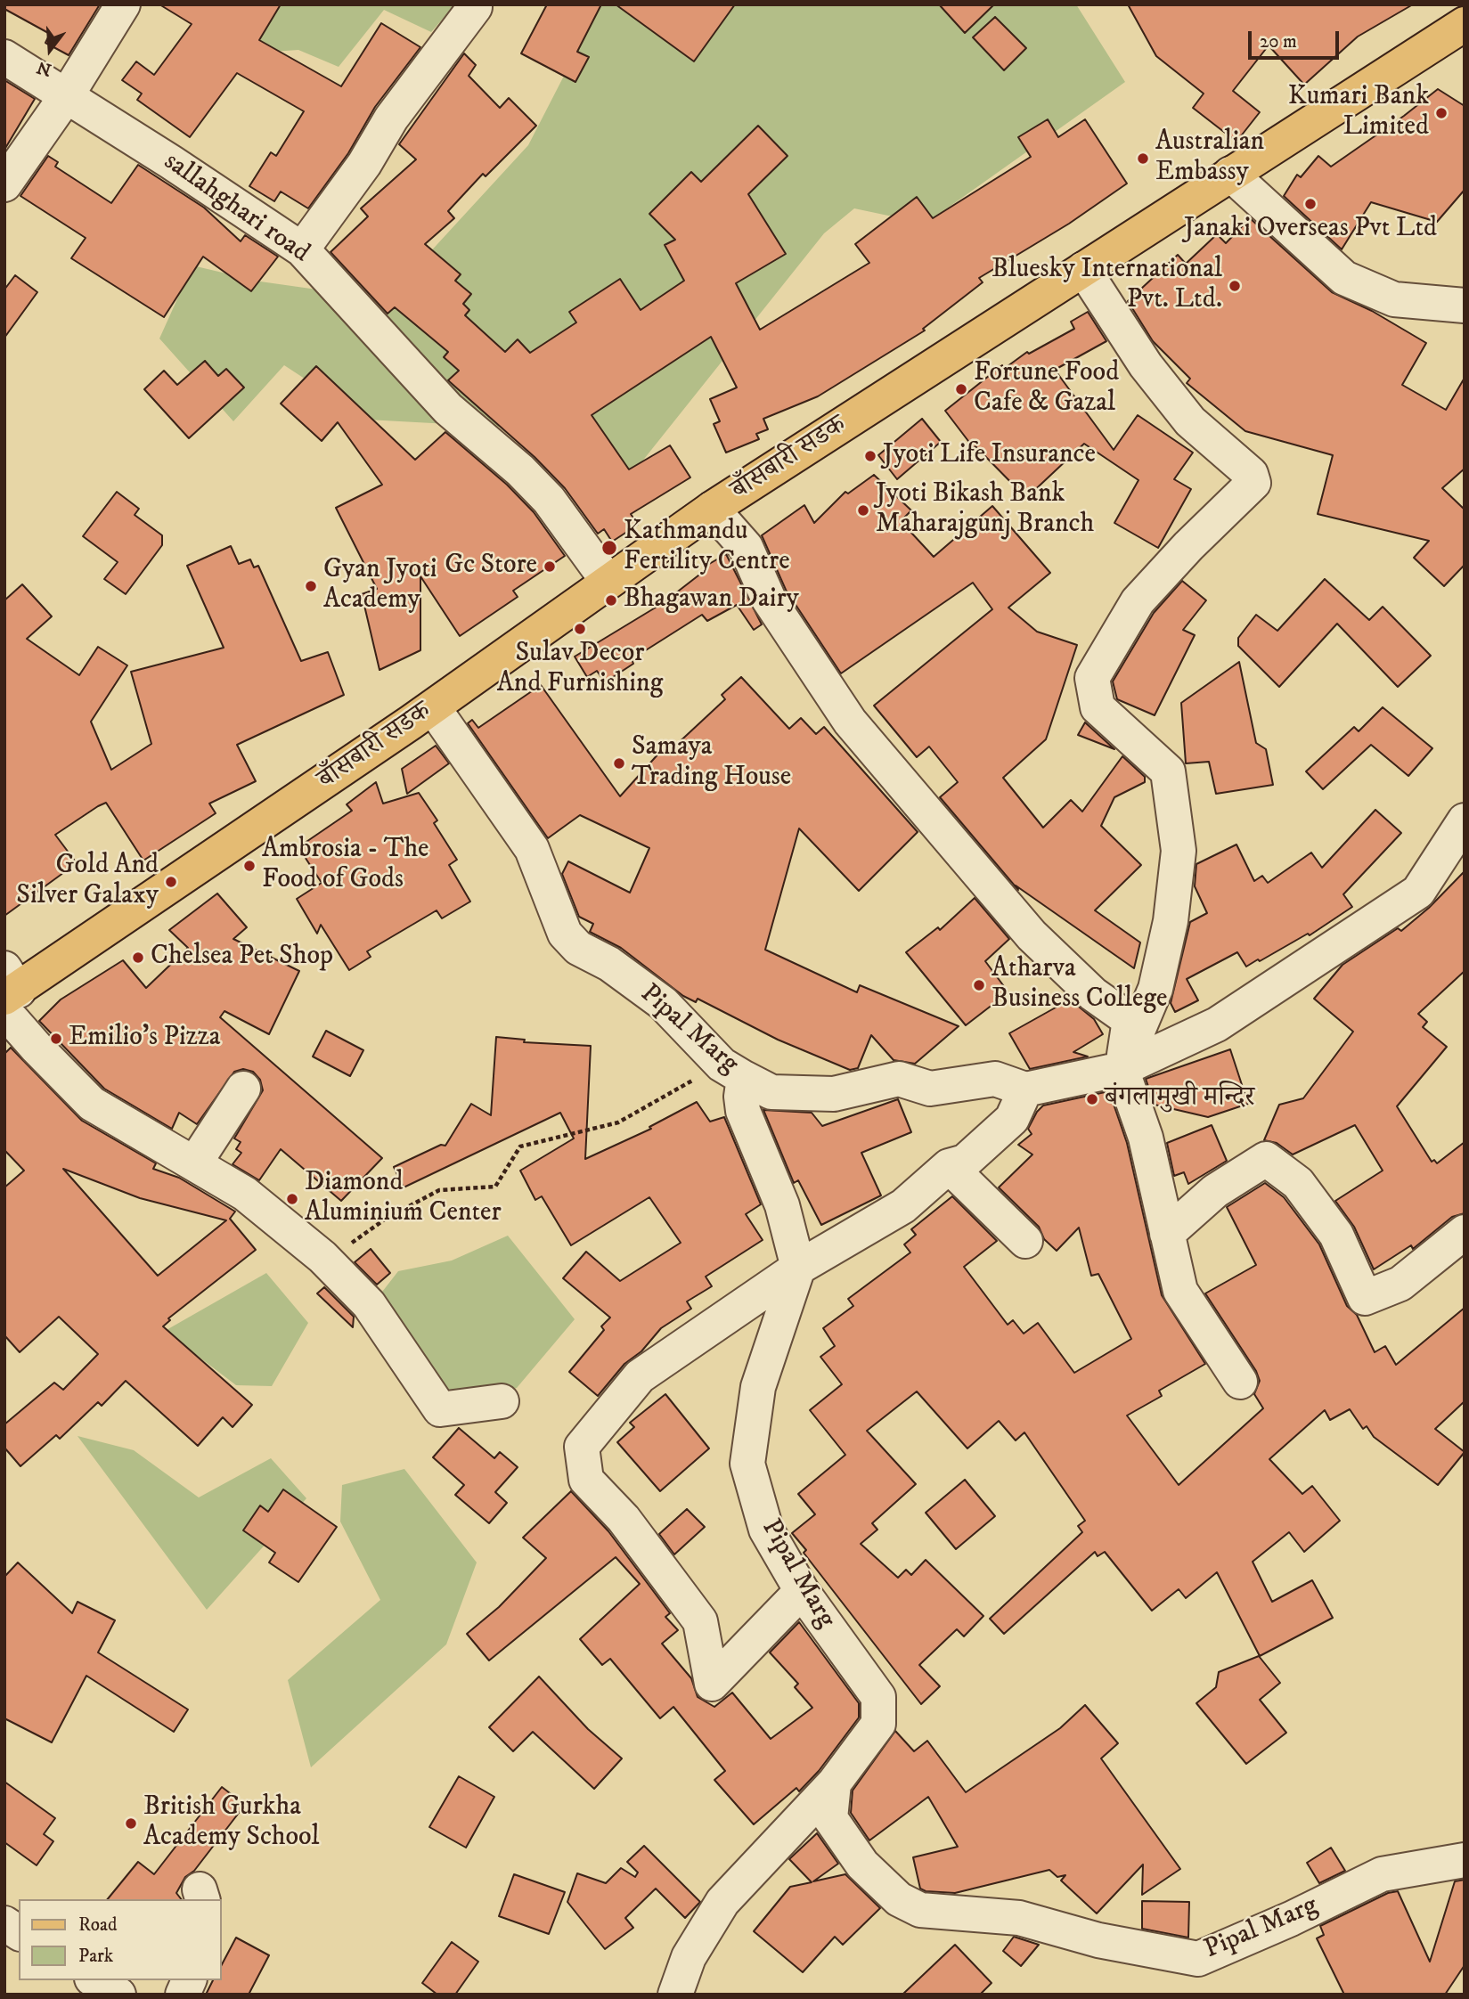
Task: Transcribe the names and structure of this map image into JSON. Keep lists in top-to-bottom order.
{
  "streets": {
    "main road": ["बाँसबारी सडक"],
    "street": ["sallahghari road", "Pipal Marg"]
  },
  "crossings": [
    ["sallahghari road", "बाँसबारी सडक"],
    ["बाँसबारी सडक", "Pipal Marg"]
  ],
  "places": [
    "Kumari Bank Limited",
    "Australian Embassy",
    "Janaki Overseas Pvt Ltd",
    "Bluesky International Pvt. Ltd.",
    "Fortune Food Cafe & Gazal",
    "Jyoti Life Insurance",
    "Jyoti Bikash Bank Maharajgunj Branch",
    "Kathmandu Fertility Centre",
    "Gc Store",
    "Gyan Jyoti Academy",
    "Bhagawan Dairy",
    "Sulav Decor And Furnishing",
    "Samaya Trading House",
    "Ambrosia - The Food of Gods",
    "Gold And Silver Galaxy",
    "Chelsea Pet Shop",
    "Atharva Business College",
    "Emilio's Pizza",
    "बंगलामुखी मन्दिर",
    "Diamond Aluminium Center",
    "British Gurkha Academy School"
  ],
  "legend": ["Road", "Park"],
  "scale_bar": "20 m",
  "north": "bottom"
}
